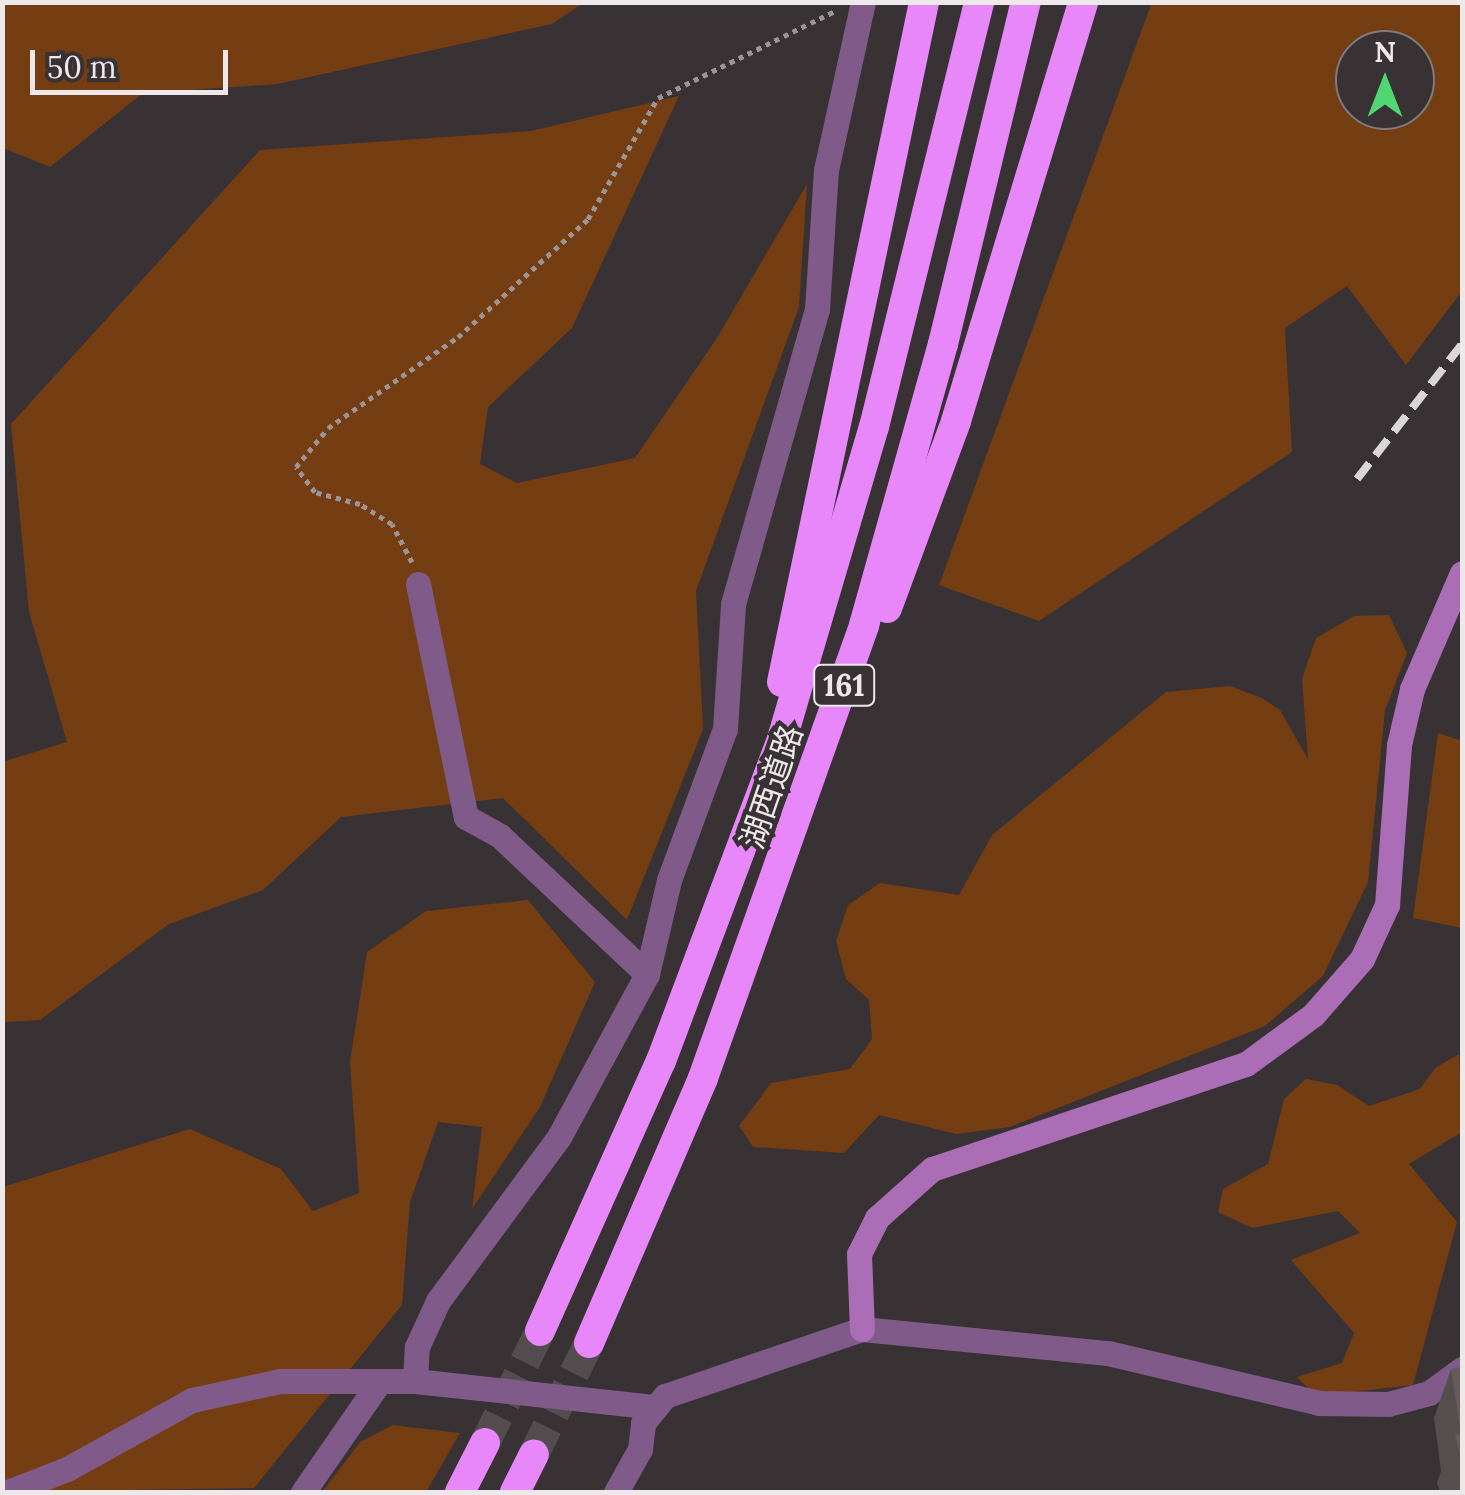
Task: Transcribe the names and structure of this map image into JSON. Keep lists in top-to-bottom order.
{
  "streets": {
    "highway": ["161", "湖西道路"]
  },
  "scale_bar": "50 m",
  "north": "top"
}
